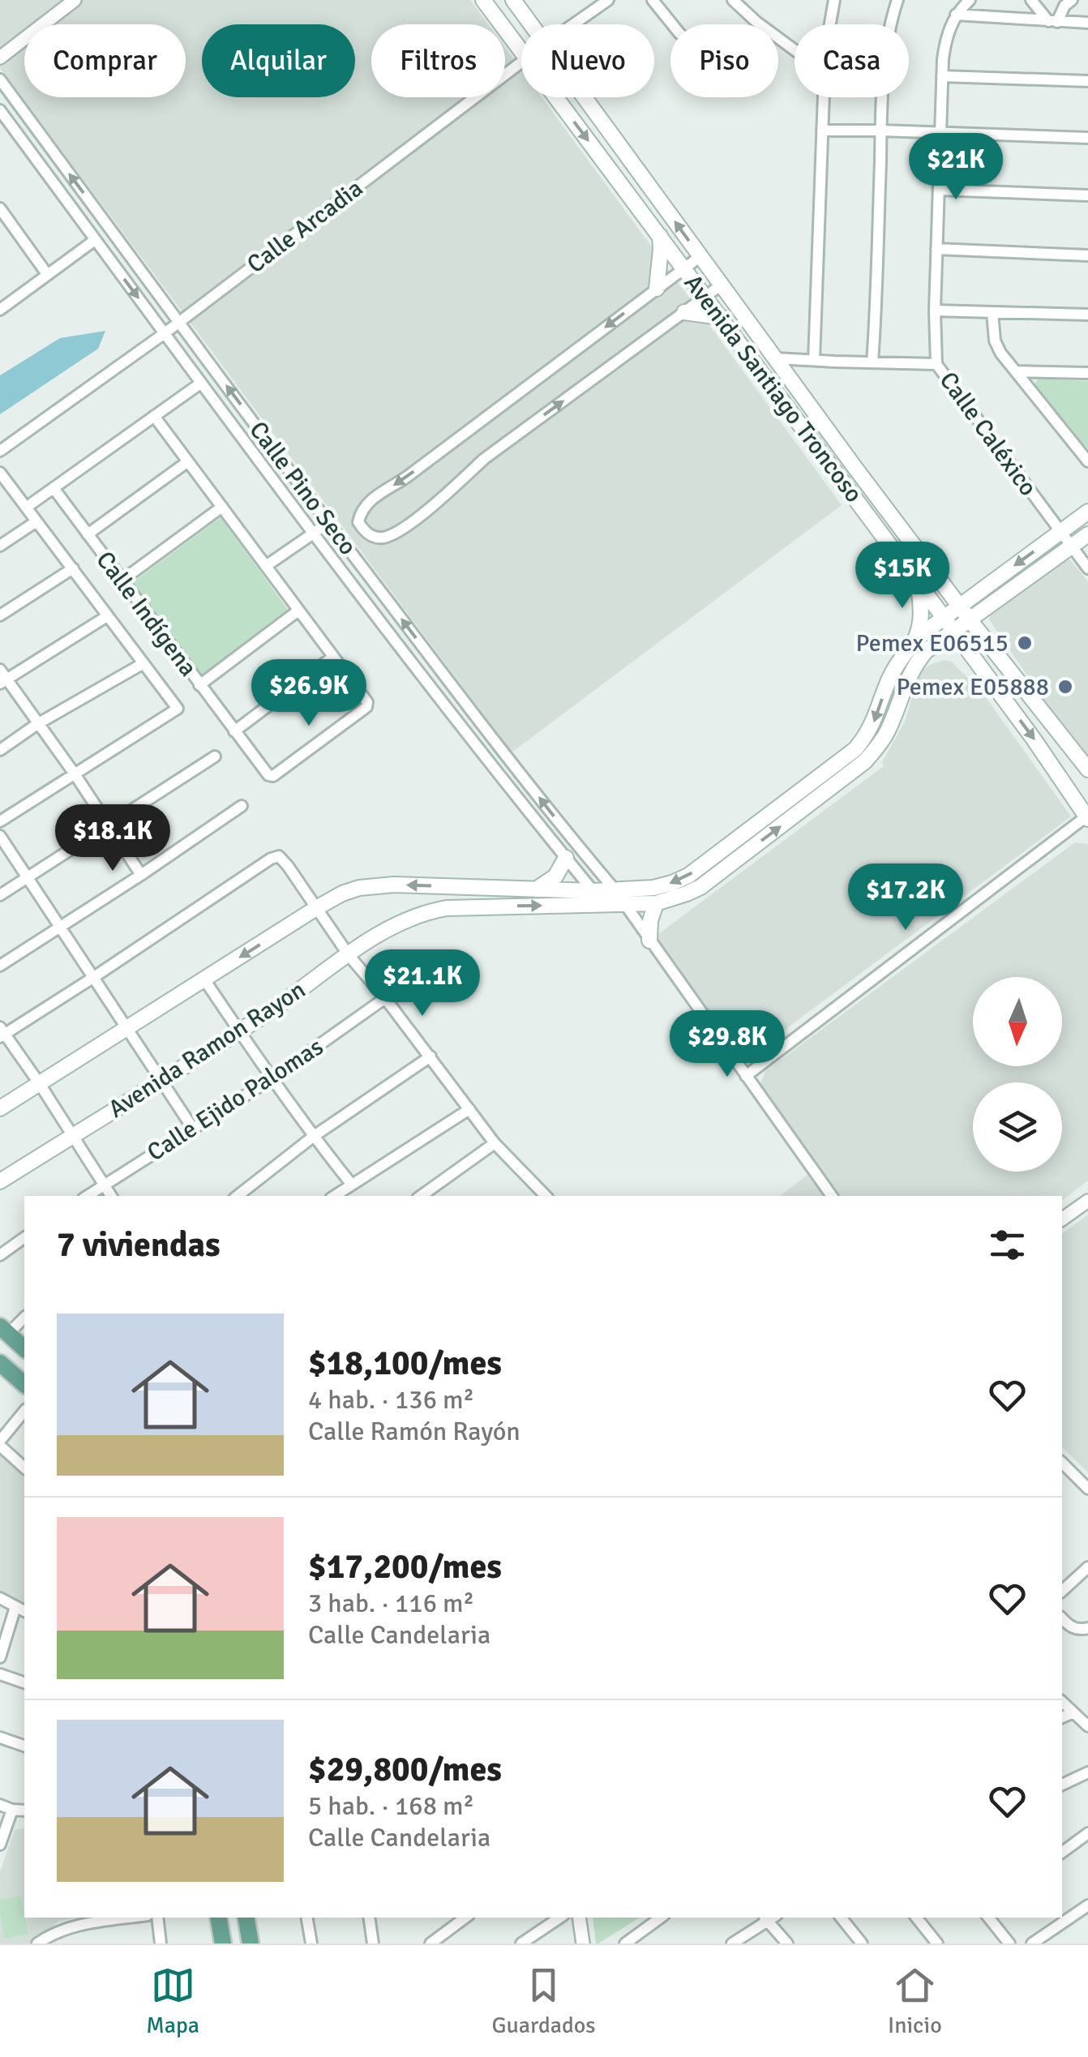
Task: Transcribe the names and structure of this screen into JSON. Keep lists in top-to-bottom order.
{
  "streets": {
    "main road": ["Avenida Santiago Troncoso", "Avenida Ramon Rayon"],
    "street": [
      "Calle Arcadia",
      "Calle Caléxico",
      "Calle Pino Seco",
      "Calle Indígena",
      "Calle Ejido Palomas"
    ]
  },
  "crossings": [
    ["Calle Arcadia", "Calle Pino Seco"],
    ["Avenida Santiago Troncoso", "Avenida Ramon Rayon"],
    ["Calle Caléxico", "Avenida Ramon Rayon"],
    ["Calle Pino Seco", "Avenida Ramon Rayon"]
  ],
  "places": ["Pemex E06515", "Pemex E05888"],
  "north": "bottom",
  "page": {
    "chip": [
      "Comprar",
      "Alquilar",
      "Filtros",
      "Nuevo",
      "Piso",
      "Casa"
    ],
    "price": [
      "$21K",
      "$15K",
      "$26.9K",
      "$18.1K",
      "$17.2K",
      "$21.1K",
      "$29.8K"
    ],
    "heading": "7 viviendas",
    "list": [
      {
        "name": "$18,100/mes",
        "note": "4 hab. · 136 m² · Calle Ramón Rayón"
      },
      {
        "name": "$17,200/mes",
        "note": "3 hab. · 116 m² · Calle Candelaria"
      },
      {
        "name": "$29,800/mes",
        "note": "5 hab. · 168 m² · Calle Candelaria"
      }
    ],
    "tabs": ["Mapa", "Guardados", "Inicio"]
  }
}
